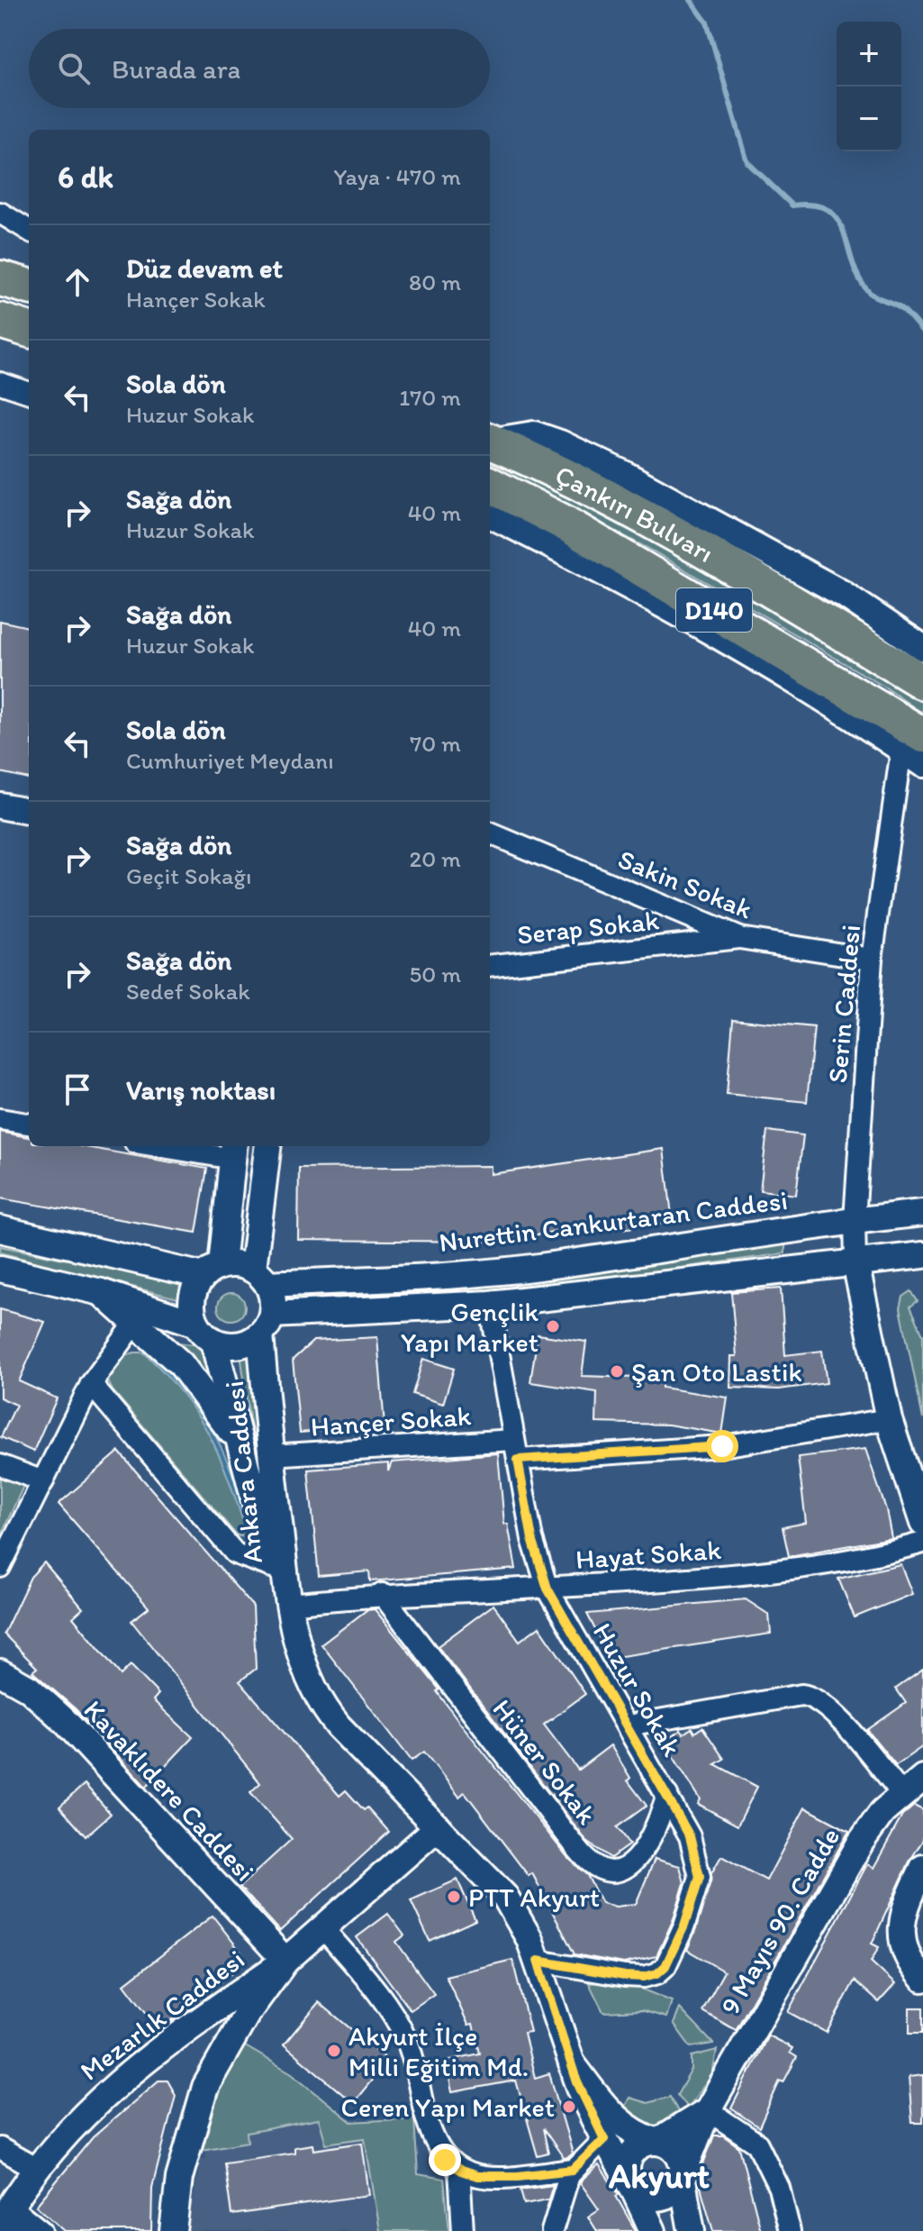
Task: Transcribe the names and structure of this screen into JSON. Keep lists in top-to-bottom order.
{
  "streets": {
    "highway": ["Çankırı Bulvarı", "D140"],
    "street": [
      "Sakin Sokak",
      "Serap Sokak",
      "Serin Caddesi",
      "Nurettin Cankurtaran Caddesi",
      "Hançer Sokak",
      "Ankara Caddesi",
      "Hayat Sokak",
      "Huzur Sokak",
      "Hüner Sokak",
      "Kavaklıdere Caddesi",
      "9 Mayıs 90. Cadde",
      "Mezarlık Caddesi"
    ]
  },
  "crossings": [
    ["Çankırı Bulvarı", "Serin Caddesi"],
    ["Sakin Sokak", "Serap Sokak"],
    ["Sakin Sokak", "Serin Caddesi"],
    ["Serin Caddesi", "Nurettin Cankurtaran Caddesi"],
    ["Nurettin Cankurtaran Caddesi", "Ankara Caddesi"],
    ["Hançer Sokak", "Ankara Caddesi"],
    ["Hançer Sokak", "Huzur Sokak"],
    ["Ankara Caddesi", "Hayat Sokak"],
    ["Ankara Caddesi", "Huzur Sokak"],
    ["Ankara Caddesi", "9 Mayıs 90. Cadde"],
    ["Hayat Sokak", "Huzur Sokak"],
    ["Hayat Sokak", "Hüner Sokak"],
    ["Huzur Sokak", "Hüner Sokak"],
    ["Kavaklıdere Caddesi", "Mezarlık Caddesi"]
  ],
  "districts": ["Akyurt"],
  "places": [
    "Gençlik Yapı Market",
    "Şan Oto Lastik",
    "PTT Akyurt",
    "Akyurt İlçe Milli Eğitim Md.",
    "Ceren Yapı Market"
  ],
  "page": {
    "map_buttons": ["+", "−"],
    "search": "Burada ara",
    "heading": ["6 dk", "Yaya · 470 m"],
    "list": [
      ["Düz devam et", "Hançer Sokak", "80 m"],
      ["Sola dön", "Huzur Sokak", "170 m"],
      ["Sağa dön", "Huzur Sokak", "40 m"],
      ["Sağa dön", "Huzur Sokak", "40 m"],
      ["Sola dön", "Cumhuriyet Meydanı", "70 m"],
      ["Sağa dön", "Geçit Sokağı", "20 m"],
      ["Sağa dön", "Sedef Sokak", "50 m"],
      "Varış noktası"
    ]
  }
}
